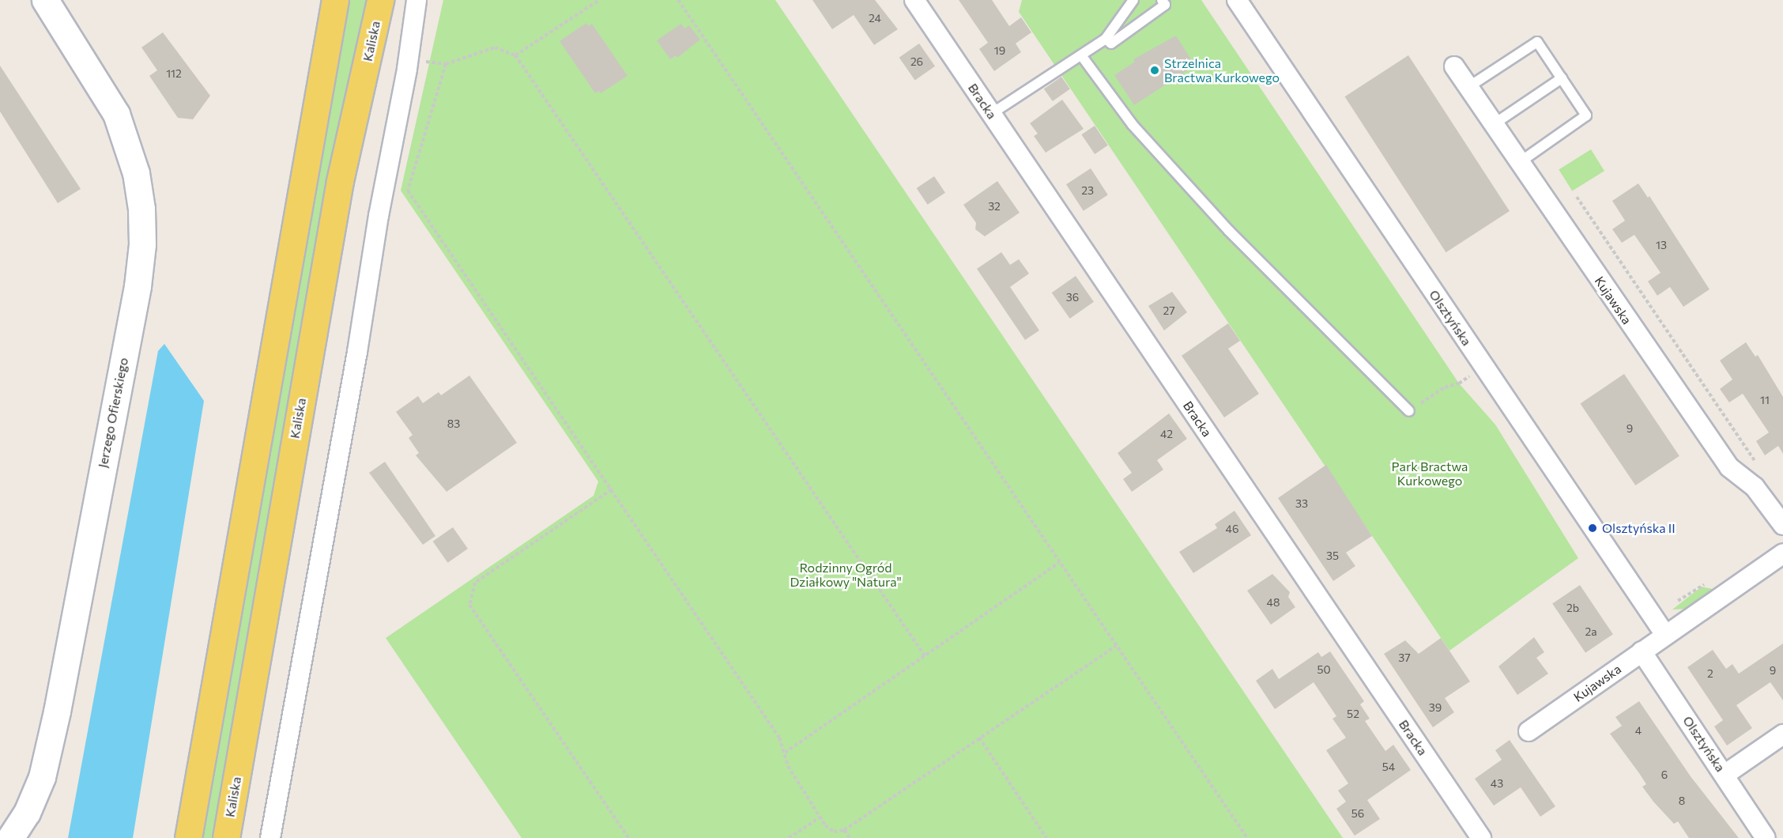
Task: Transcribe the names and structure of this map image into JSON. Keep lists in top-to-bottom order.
{
  "streets": {
    "main road": ["Kaliska"],
    "street": [
      "Bracka",
      "Kujawska",
      "Olsztyńska",
      "Jerzego Ofierskiego"
    ]
  },
  "crossings": [
    ["Kujawska", "Olsztyńska"]
  ],
  "parks": ["Park Bractwa Kurkowego", "Rodzinny Ogród Działkowy \"Natura\""],
  "places": ["Strzelnica Bractwa Kurkowego", "Olsztyńska II"],
  "house_numbers": [
    "24",
    "19",
    "26",
    "112",
    "23",
    "32",
    "13",
    "36",
    "27",
    "11",
    "83",
    "9",
    "42",
    "33",
    "46",
    "35",
    "48",
    "2b",
    "2a",
    "37",
    "50",
    "9",
    "2",
    "39",
    "52",
    "4",
    "54",
    "6",
    "43",
    "8",
    "56"
  ]
}
